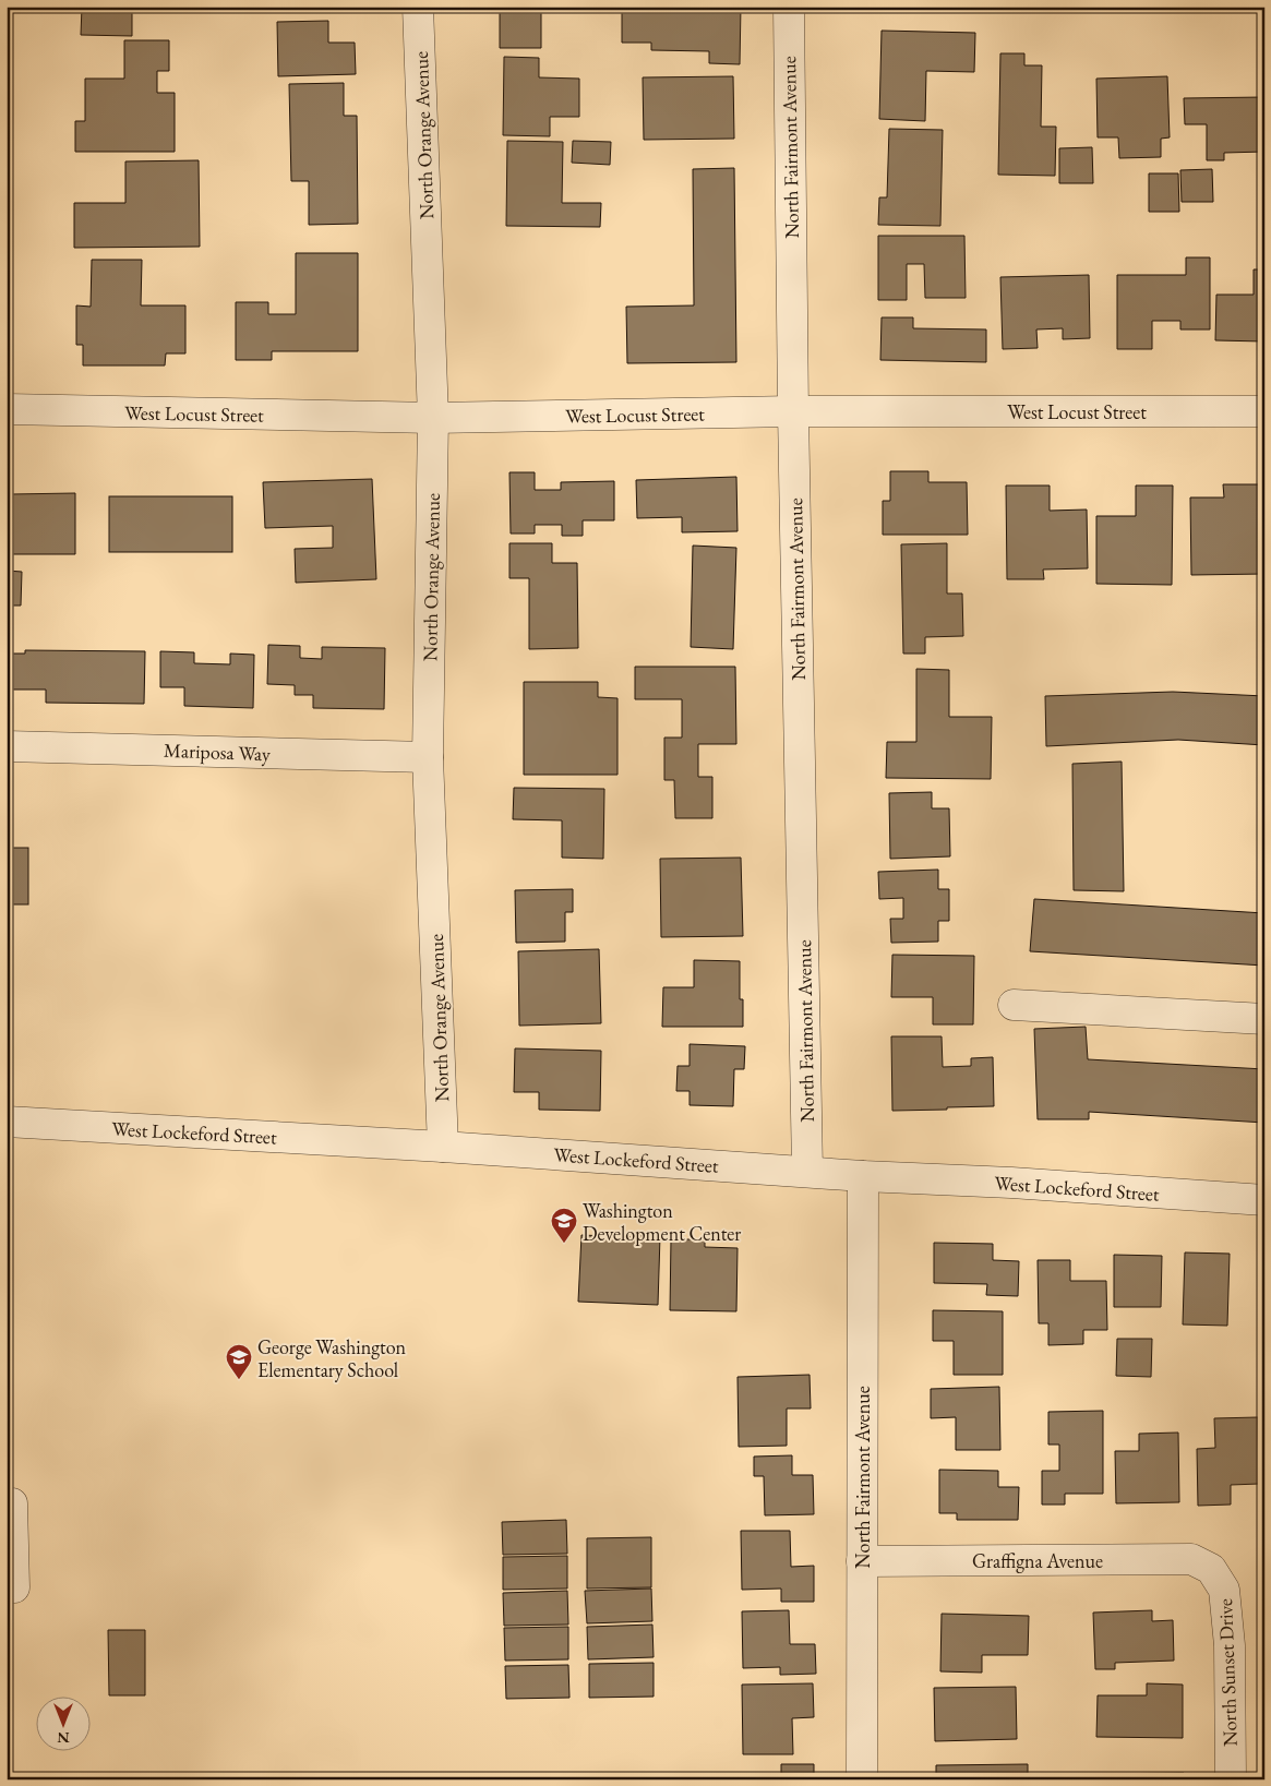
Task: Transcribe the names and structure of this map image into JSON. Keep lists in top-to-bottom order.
{
  "streets": {
    "street": [
      "North Orange Avenue",
      "North Fairmont Avenue",
      "West Locust Street",
      "Mariposa Way",
      "West Lockeford Street",
      "Graffigna Avenue",
      "North Sunset Drive"
    ]
  },
  "crossings": [
    ["North Orange Avenue", "West Locust Street"],
    ["North Orange Avenue", "Mariposa Way"],
    ["North Orange Avenue", "West Lockeford Street"],
    ["North Fairmont Avenue", "West Locust Street"],
    ["North Fairmont Avenue", "West Lockeford Street"],
    ["North Fairmont Avenue", "Graffigna Avenue"],
    ["Graffigna Avenue", "North Sunset Drive"]
  ],
  "places": {
    "school or university": ["Washington Development Center", "George Washington Elementary School"]
  },
  "north": "bottom"
}
